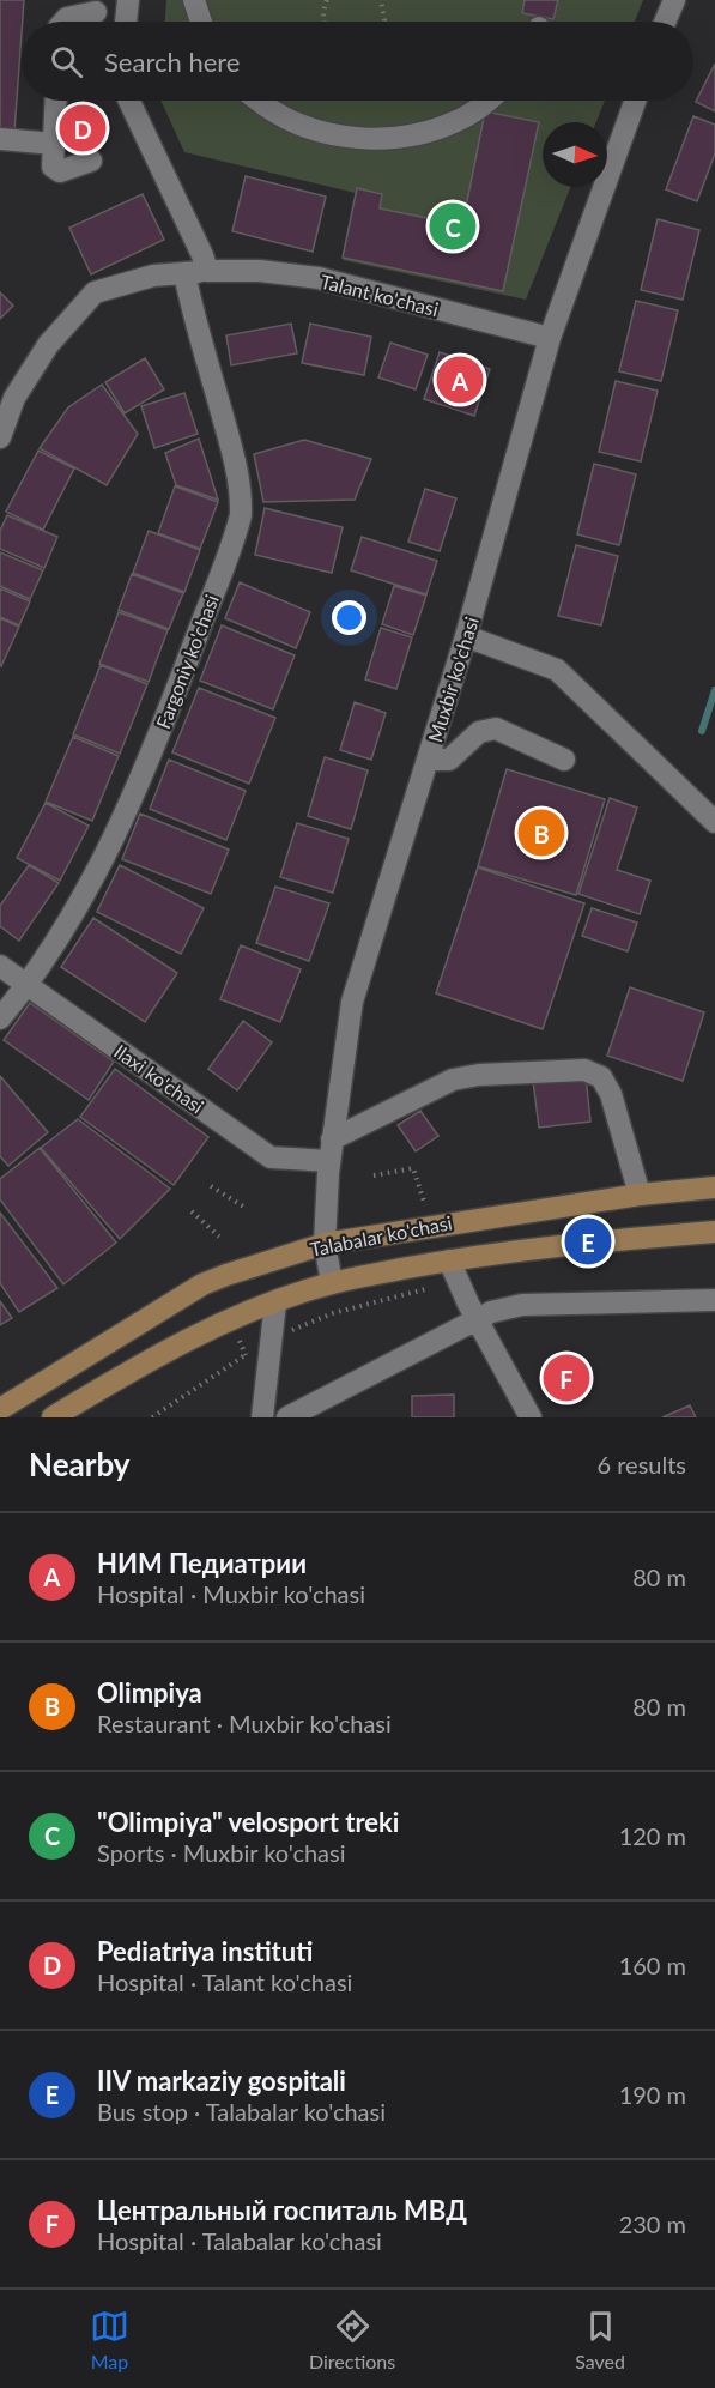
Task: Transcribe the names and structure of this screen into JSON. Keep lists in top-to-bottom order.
{
  "streets": {
    "main road": ["Talabalar ko'chasi"],
    "street": [
      "Talant ko'chasi",
      "Fargoniy ko'chasi",
      "Muxbir ko'chasi",
      "Ilaxi ko'chasi"
    ]
  },
  "crossings": [
    ["Talant ko'chasi", "Fargoniy ko'chasi"],
    ["Talant ko'chasi", "Muxbir ko'chasi"],
    ["Fargoniy ko'chasi", "Ilaxi ko'chasi"],
    ["Muxbir ko'chasi", "Ilaxi ko'chasi"],
    ["Muxbir ko'chasi", "Talabalar ko'chasi"]
  ],
  "north": "right",
  "page": {
    "search": "Search here",
    "pins": [
      "D",
      "C",
      "A",
      "B",
      "E",
      "F"
    ],
    "heading": ["Nearby", "6 results"],
    "list": [
      {
        "mark": "A",
        "name": "НИМ Педиатрии",
        "note": "Hospital · Muxbir ko'chasi",
        "value": "80 m"
      },
      {
        "mark": "B",
        "name": "Olimpiya",
        "note": "Restaurant · Muxbir ko'chasi",
        "value": "80 m"
      },
      {
        "mark": "C",
        "name": "\"Olimpiya\" velosport treki",
        "note": "Sports · Muxbir ko'chasi",
        "value": "120 m"
      },
      {
        "mark": "D",
        "name": "Pediatriya instituti",
        "note": "Hospital · Talant ko'chasi",
        "value": "160 m"
      },
      {
        "mark": "E",
        "name": "IIV markaziy gospitali",
        "note": "Bus stop · Talabalar ko'chasi",
        "value": "190 m"
      },
      {
        "mark": "F",
        "name": "Центральный госпиталь МВД",
        "note": "Hospital · Talabalar ko'chasi",
        "value": "230 m"
      }
    ],
    "nav": ["Map", "Directions", "Saved"]
  }
}
